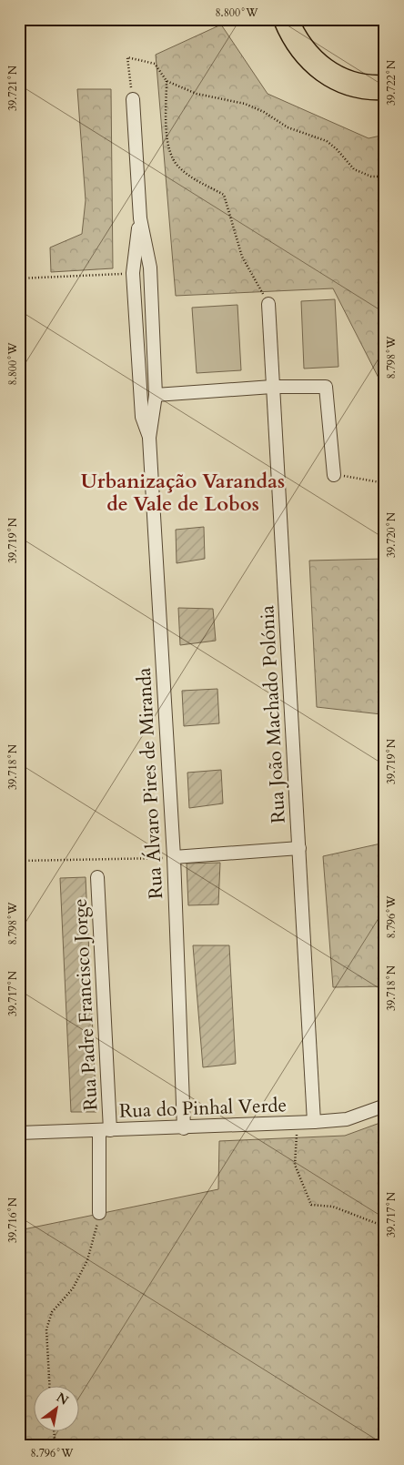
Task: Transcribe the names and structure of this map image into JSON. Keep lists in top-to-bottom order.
{
  "streets": {
    "street": [
      "Rua João Machado Polónia",
      "Rua Álvaro Pires de Miranda",
      "Rua Padre Francisco Jorge",
      "Rua do Pinhal Verde"
    ]
  },
  "crossings": [
    ["Rua João Machado Polónia", "Rua do Pinhal Verde"],
    ["Rua Álvaro Pires de Miranda", "Rua do Pinhal Verde"],
    ["Rua Padre Francisco Jorge", "Rua do Pinhal Verde"]
  ],
  "districts": ["Urbanização Varandas de Vale de Lobos"],
  "north": "top right",
  "coordinates": [
    "8.800°W",
    "39.722°N",
    "39.721°N",
    "8.798°W",
    "39.720°N",
    "39.719°N",
    "39.718°N",
    "8.796°W",
    "39.717°N",
    "39.716°N"
  ]
}
